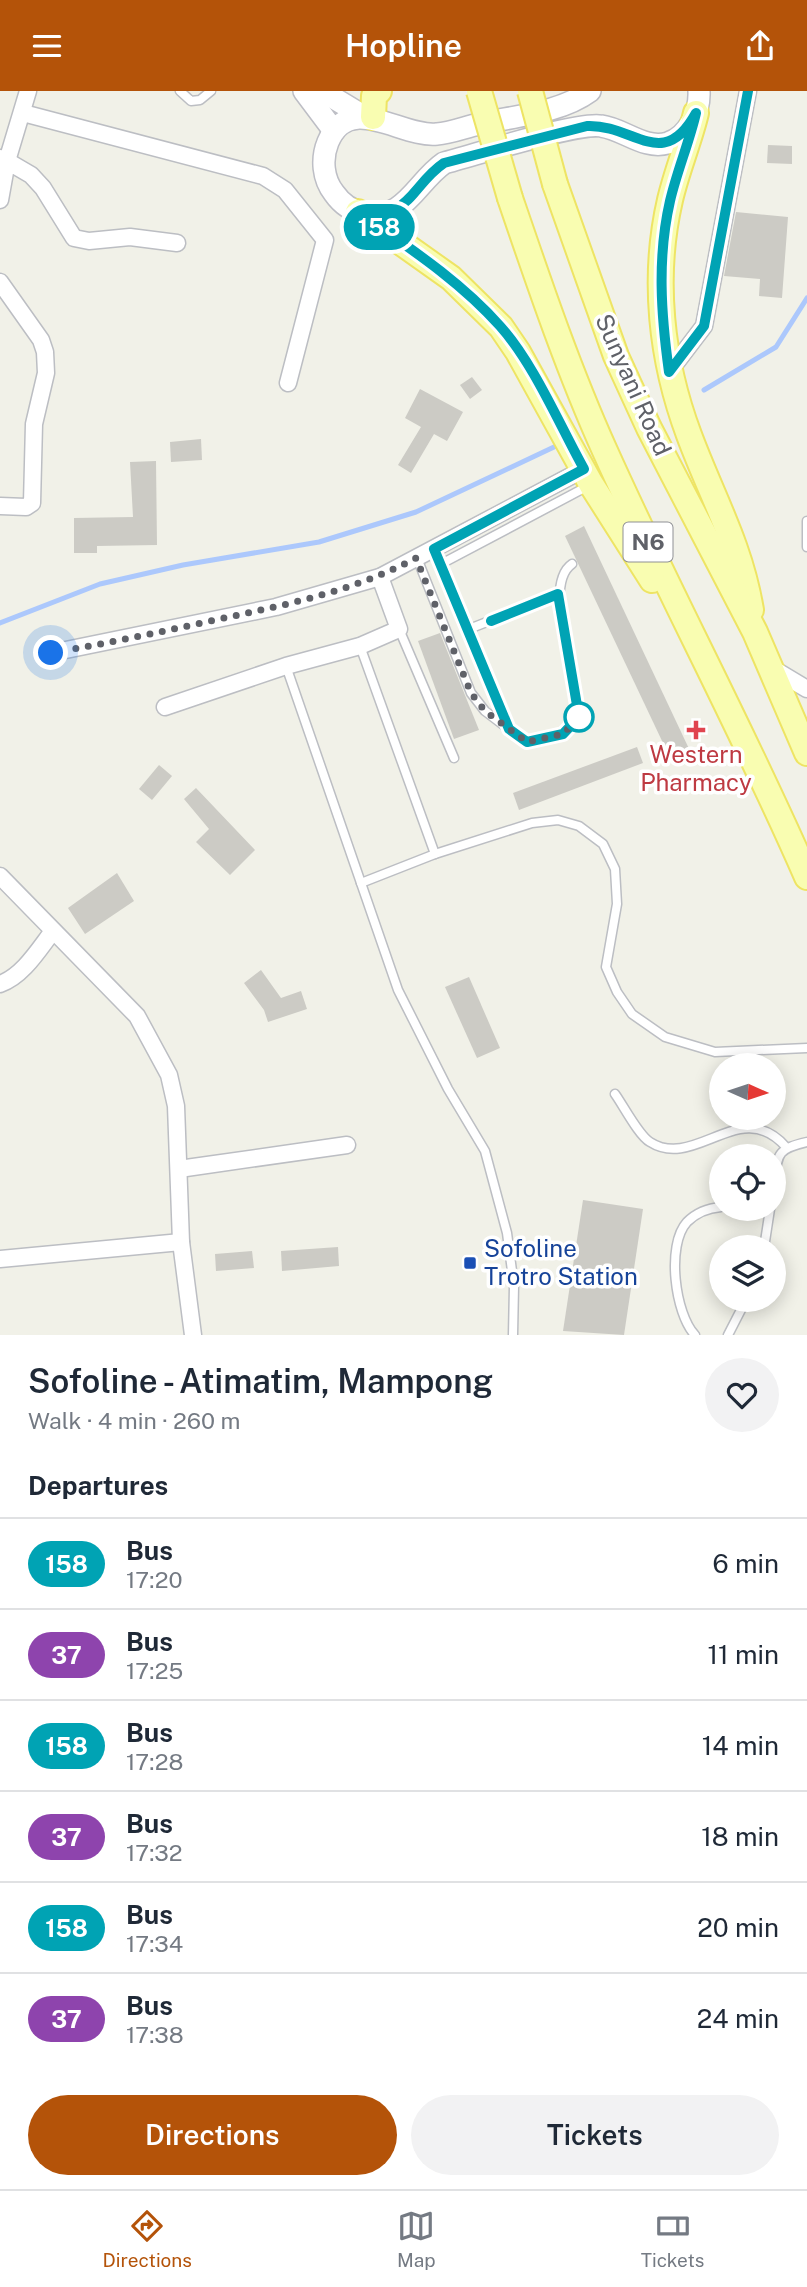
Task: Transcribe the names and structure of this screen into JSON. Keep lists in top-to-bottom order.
{
  "streets": {
    "main road": ["Sunyani Road", "N6"]
  },
  "crossings": [
    ["Sunyani Road", "N6"]
  ],
  "places": {
    "health": ["Western Pharmacy"],
    "transit": ["Sofoline Trotro Station"]
  },
  "lines": ["bus line 158"],
  "north": "right",
  "page": {
    "header": "Hopline",
    "on_map": "158",
    "heading": [
      ["Sofoline - Atimatim, Mampong", "Walk · 4 min · 260 m"],
      "Departures"
    ],
    "list": [
      {
        "mark": "158",
        "name": "Bus",
        "note": "17:20",
        "value": "6 min"
      },
      {
        "mark": "37",
        "name": "Bus",
        "note": "17:25",
        "value": "11 min"
      },
      {
        "mark": "158",
        "name": "Bus",
        "note": "17:28",
        "value": "14 min"
      },
      {
        "mark": "37",
        "name": "Bus",
        "note": "17:32",
        "value": "18 min"
      },
      {
        "mark": "158",
        "name": "Bus",
        "note": "17:34",
        "value": "20 min"
      },
      {
        "mark": "37",
        "name": "Bus",
        "note": "17:38",
        "value": "24 min"
      }
    ],
    "buttons": ["Directions", "Tickets"],
    "tabs": ["Directions", "Map", "Tickets"]
  }
}
